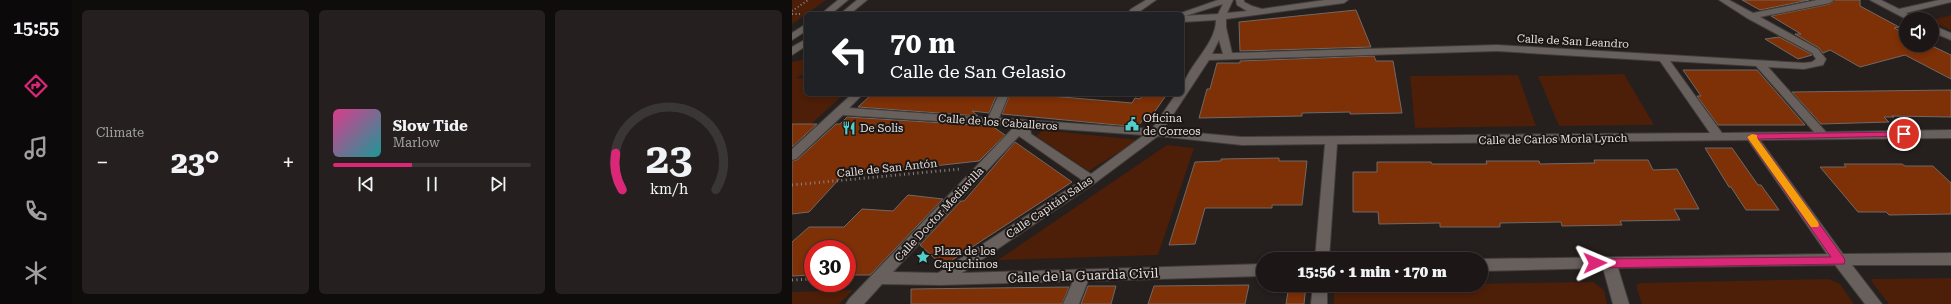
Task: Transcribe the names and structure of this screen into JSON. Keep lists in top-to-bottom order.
{
  "streets": {
    "street": [
      "Calle de San Leandro",
      "Calle de los Caballeros",
      "Calle de Carlos Morla Lynch",
      "Calle Capitán Salas",
      "Calle Doctor Mediavilla",
      "Calle de la Guardia Civil"
    ],
    "path": ["Calle de San Antón"]
  },
  "crossings": [
    ["Calle de San Leandro", "Calle Capitán Salas"],
    ["Calle de los Caballeros", "Calle de Carlos Morla Lynch"],
    ["Calle de los Caballeros", "Calle Capitán Salas"],
    ["Calle de los Caballeros", "Calle Doctor Mediavilla"],
    ["Calle de Carlos Morla Lynch", "Calle Capitán Salas"],
    ["Calle de San Antón", "Calle Doctor Mediavilla"],
    ["Calle Capitán Salas", "Calle de la Guardia Civil"],
    ["Calle Doctor Mediavilla", "Calle de la Guardia Civil"]
  ],
  "places": {
    "public building": ["Oficina de Correos"],
    "restaurant": ["De Solís"],
    "place": ["Plaza de los Capuchinos"]
  },
  "page": {
    "tabs": "15:55",
    "tile": "Climate",
    "turn": ["70 m", "Calle de San Gelasio"],
    "song": ["Slow Tide", "Marlow"],
    "heat": ["−", "23°", "+"],
    "limit": "30",
    "trip": "15:56 · 1 min · 170 m",
    "gauge": ["23", "km/h"]
  }
}
